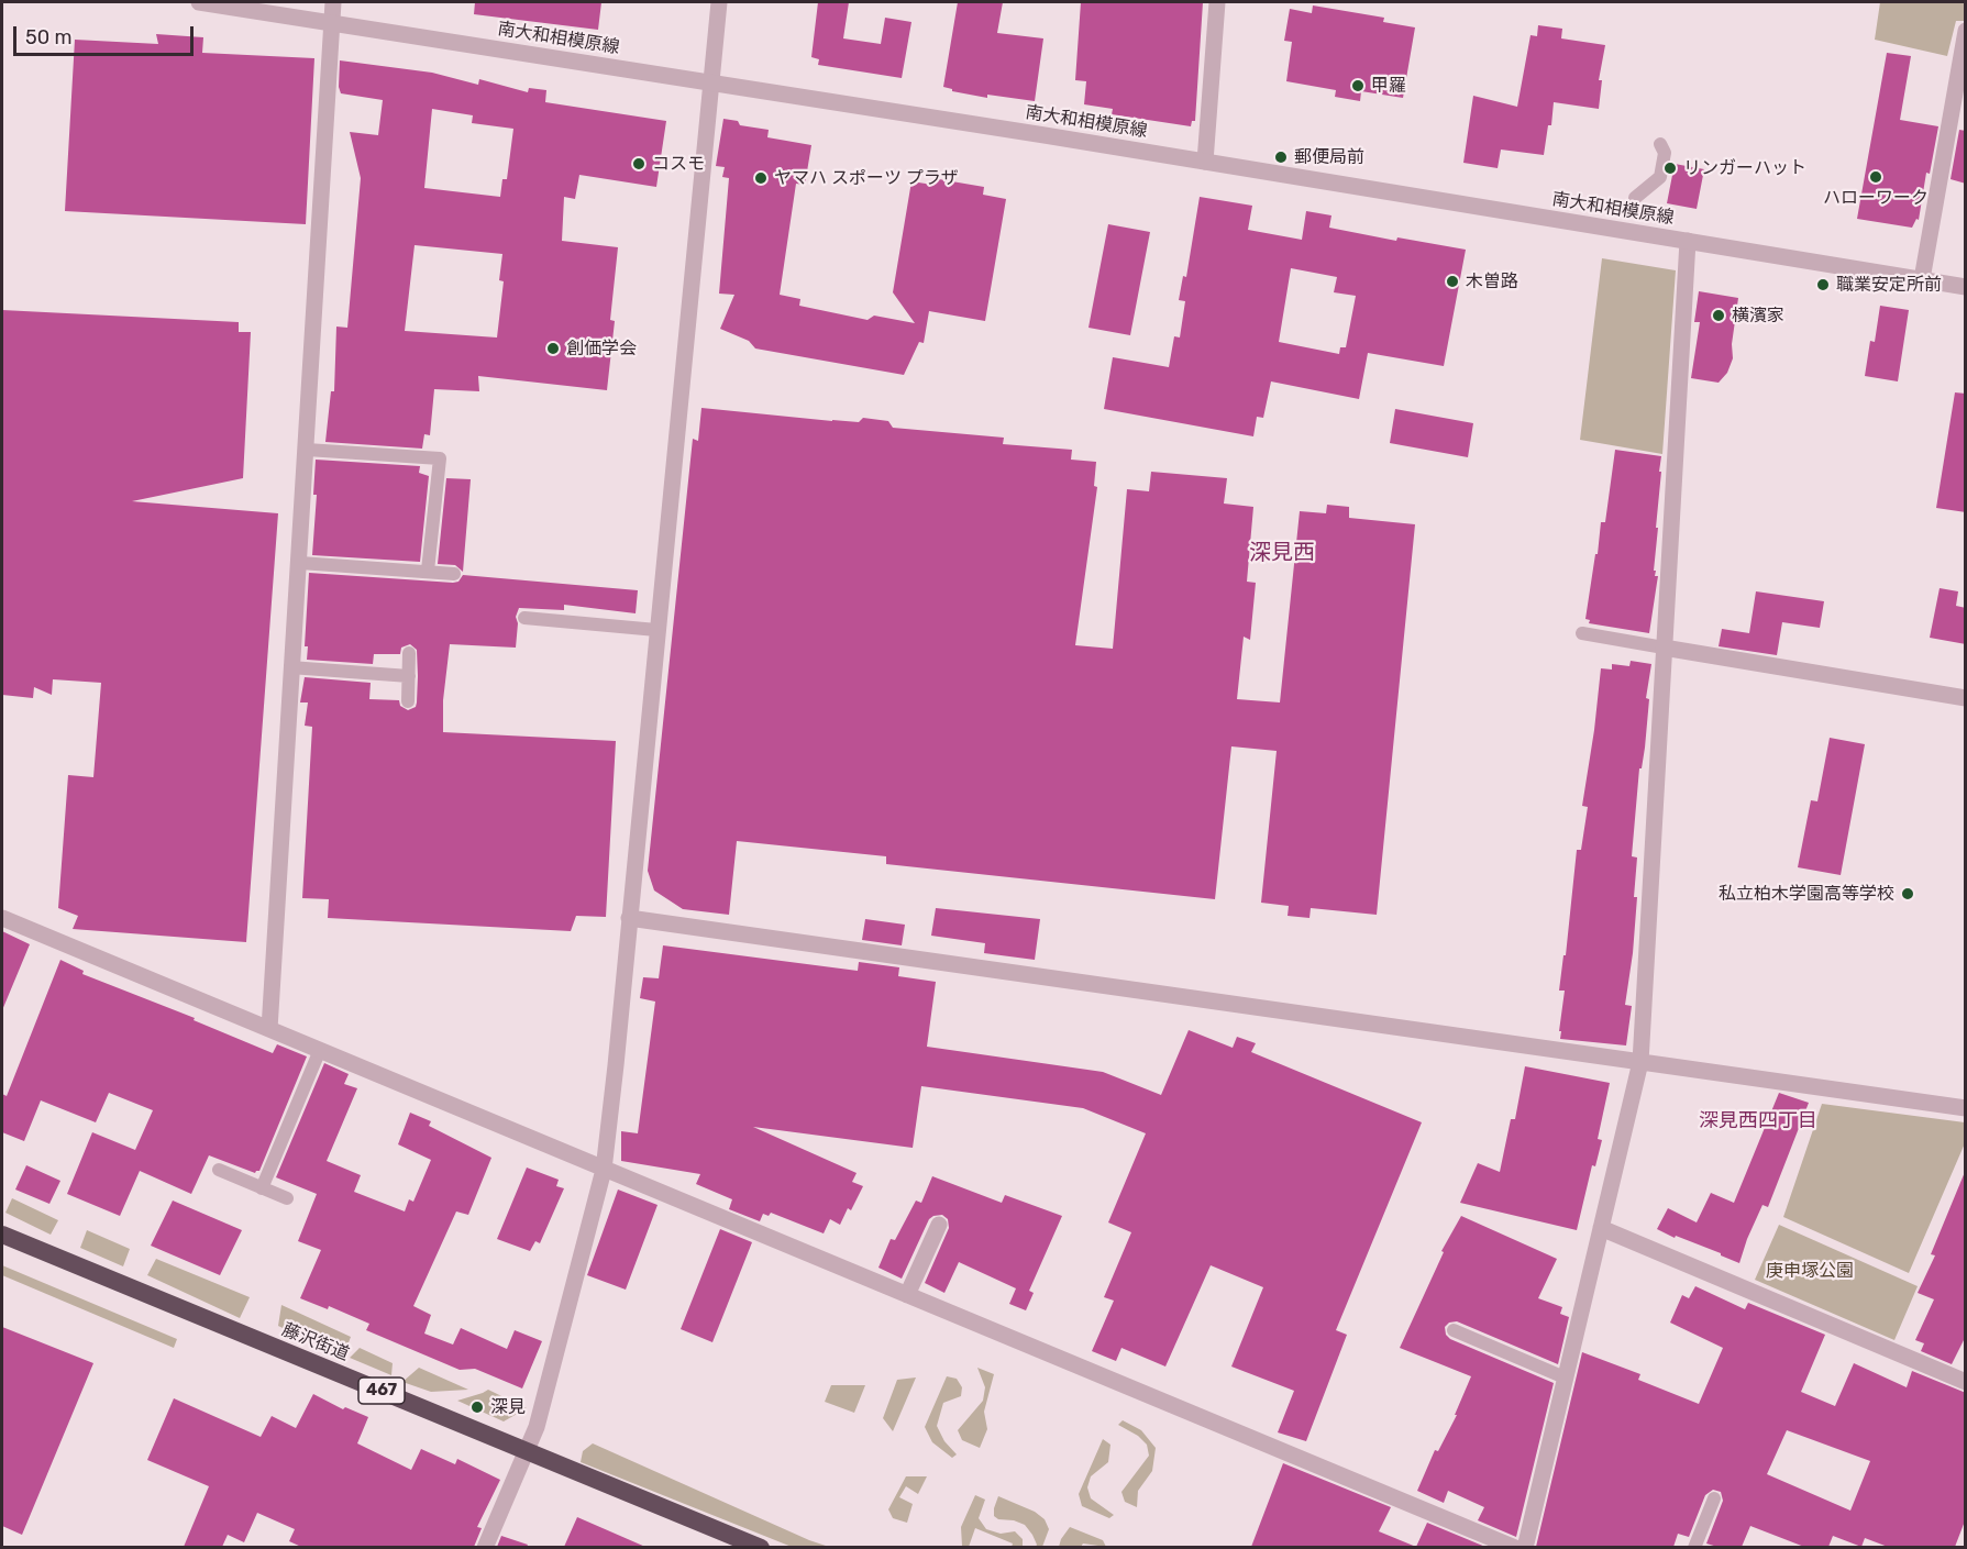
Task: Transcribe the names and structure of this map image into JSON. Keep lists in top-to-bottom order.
{
  "streets": {
    "highway": ["藤沢街道", "467"],
    "street": ["南大和相模原線"]
  },
  "districts": ["深見西", "深見西四丁目"],
  "parks": ["庚申塚公園"],
  "places": [
    "甲羅",
    "郵便局前",
    "コスモ",
    "リンガーハット",
    "ハローワーク",
    "ヤマハ スポーツ プラザ",
    "木曽路",
    "職業安定所前",
    "横濱家",
    "創価学会",
    "私立柏木学園高等学校",
    "深見"
  ],
  "scale_bar": "50 m"
}
